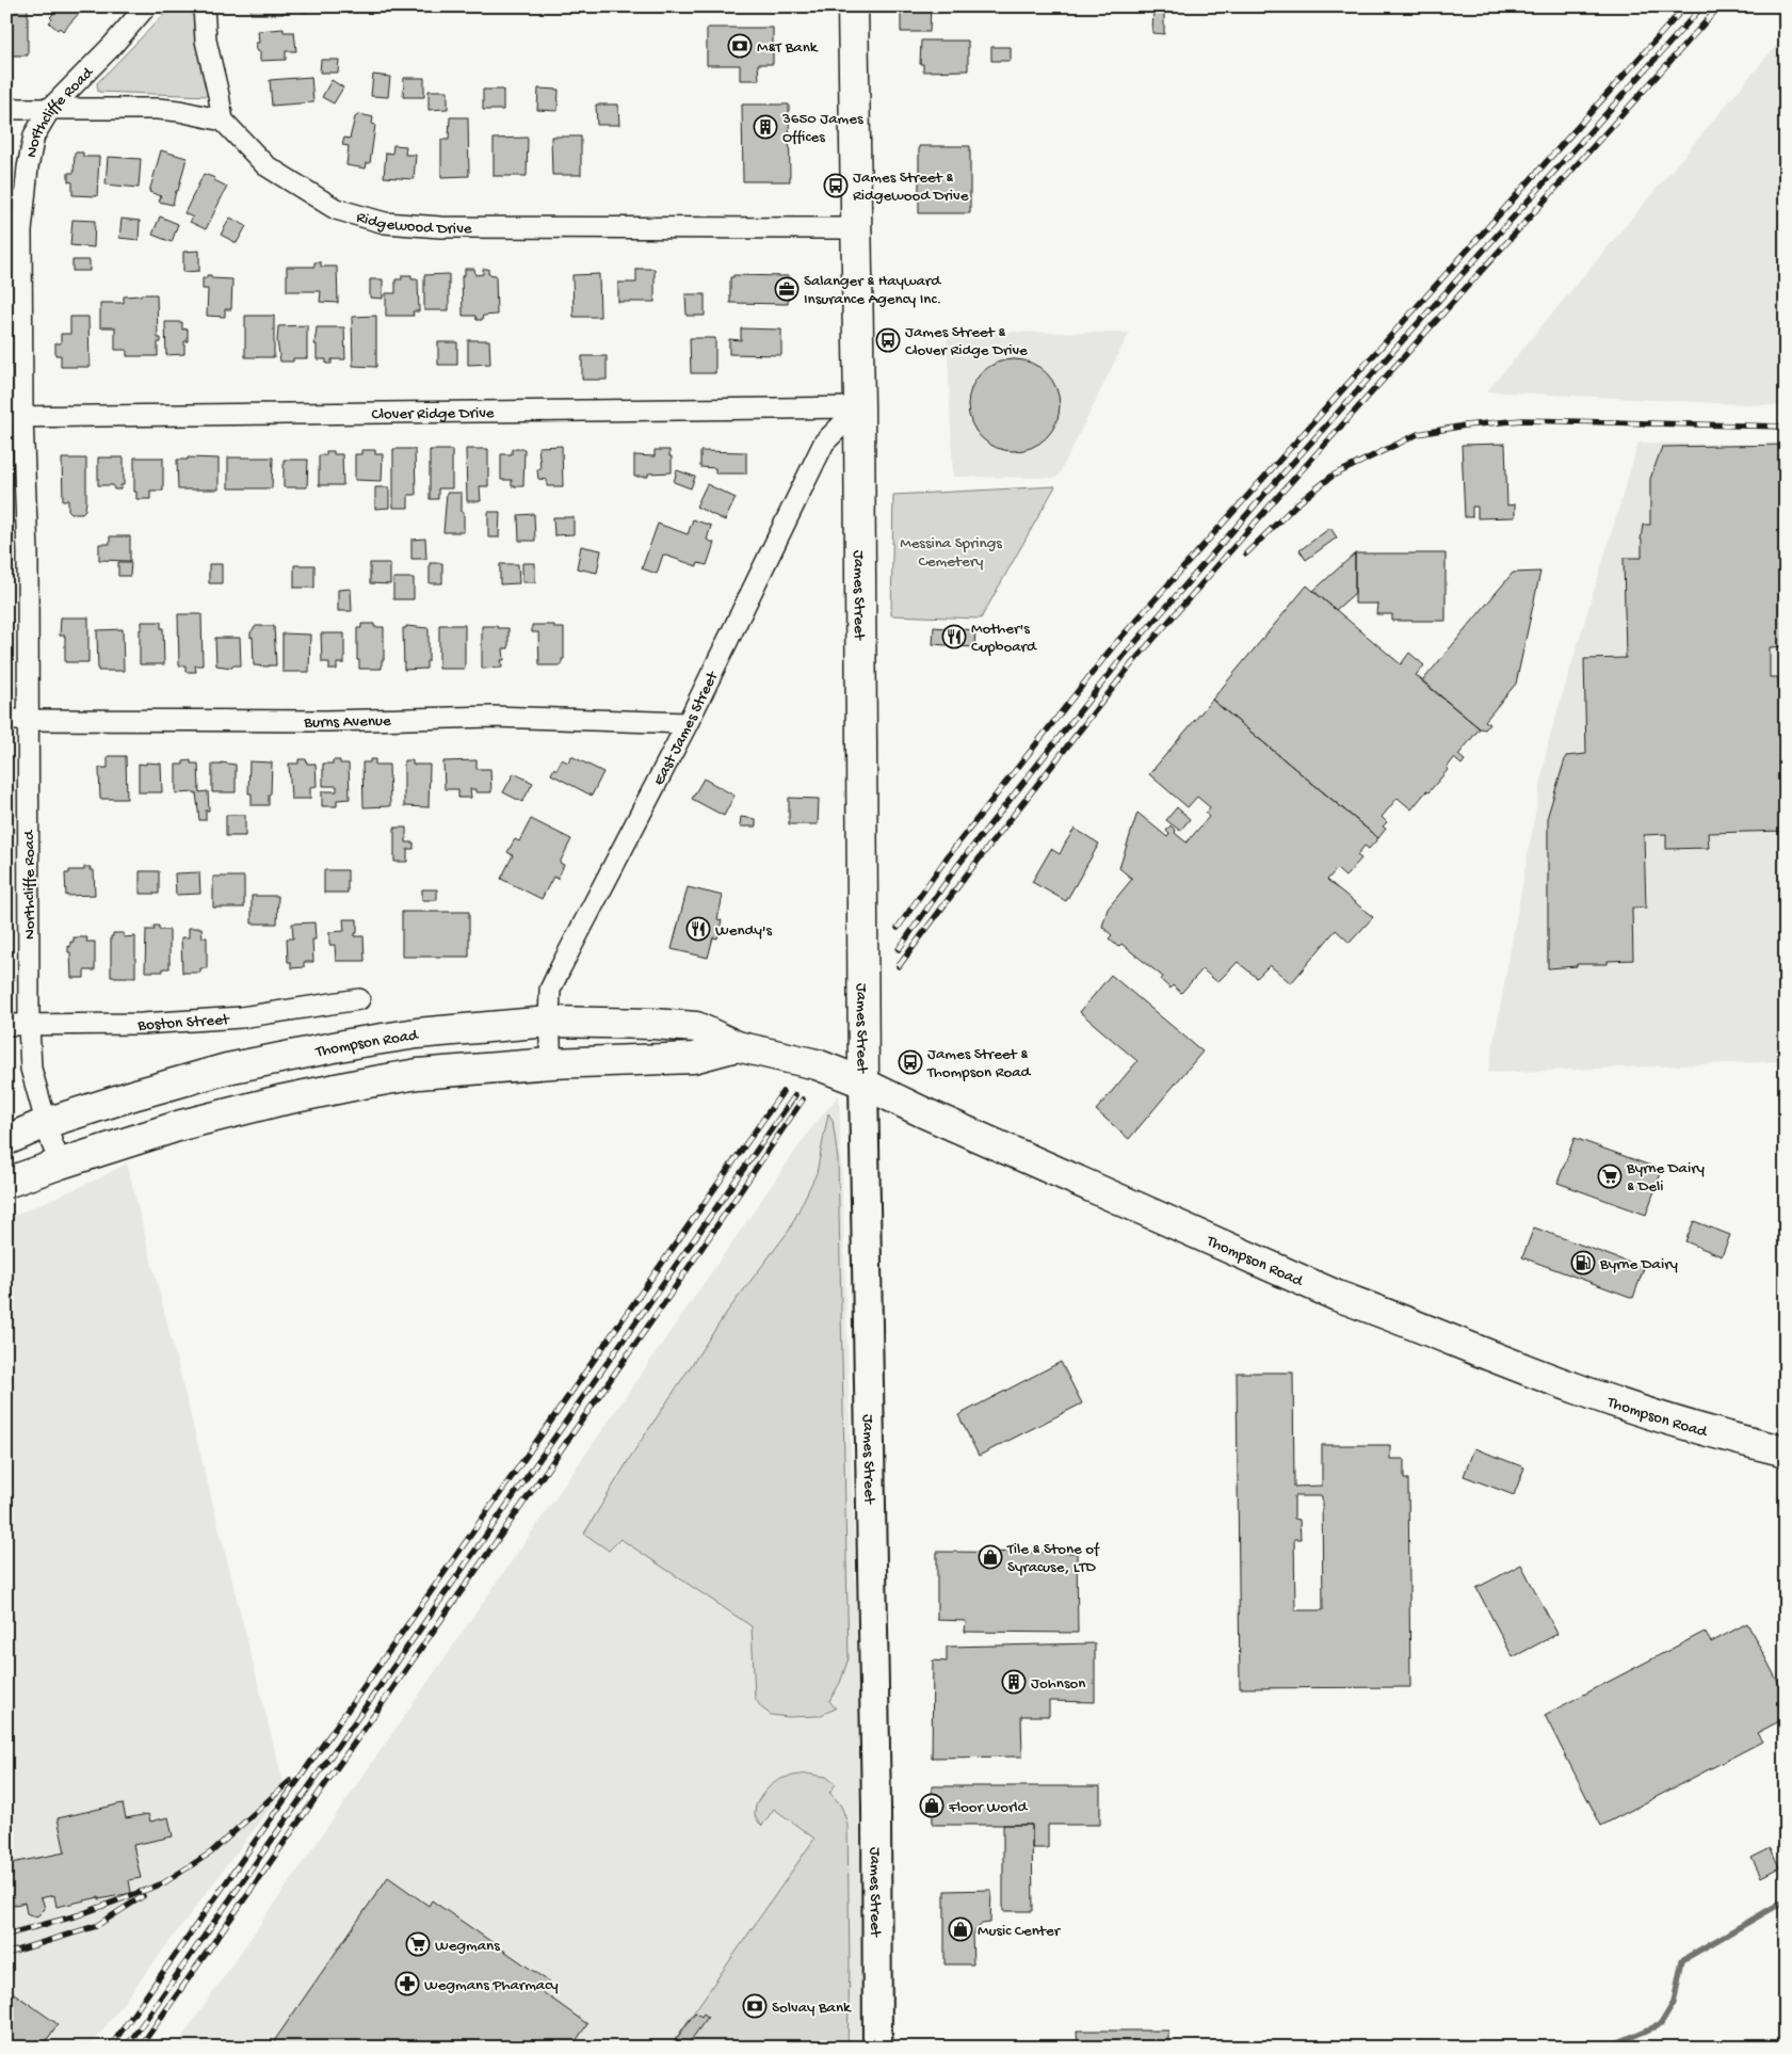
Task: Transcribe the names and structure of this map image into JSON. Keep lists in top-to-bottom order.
{
  "streets": {
    "main road": ["James Street", "Thompson Road"],
    "street": [
      "Northcliffe Road",
      "Ridgewood Drive",
      "Clover Ridge Drive",
      "Burns Avenue",
      "East James Street",
      "Boston Street"
    ]
  },
  "crossings": [
    ["Northcliffe Road", "Clover Ridge Drive"],
    ["Northcliffe Road", "Burns Avenue"],
    ["Northcliffe Road", "Boston Street"],
    ["Northcliffe Road", "Thompson Road"],
    ["Ridgewood Drive", "James Street"],
    ["Clover Ridge Drive", "James Street"],
    ["Clover Ridge Drive", "East James Street"],
    ["James Street", "East James Street"],
    ["James Street", "Thompson Road"],
    ["Burns Avenue", "East James Street"],
    ["East James Street", "Thompson Road"]
  ],
  "parks": ["Messina Springs Cemetery"],
  "places": {
    "bank": ["M&T Bank", "Solvay Bank"],
    "building": ["3650 James Offices", "Johnson"],
    "bus stop": ["James Street & Ridgewood Drive", "James Street & Clover Ridge Drive", "James Street & Thompson Road"],
    "office": ["Salanger & Hayward Insurance Agency Inc."],
    "restaurant": ["Mother's Cupboard", "Wendy's"],
    "supermarket": ["Byrne Dairy & Deli", "Wegmans"],
    "fuel station": ["Byrne Dairy"],
    "shop": ["Tile & Stone of Syracuse, LTD", "Floor World", "Music Center"],
    "pharmacy": ["Wegmans Pharmacy"]
  }
}
